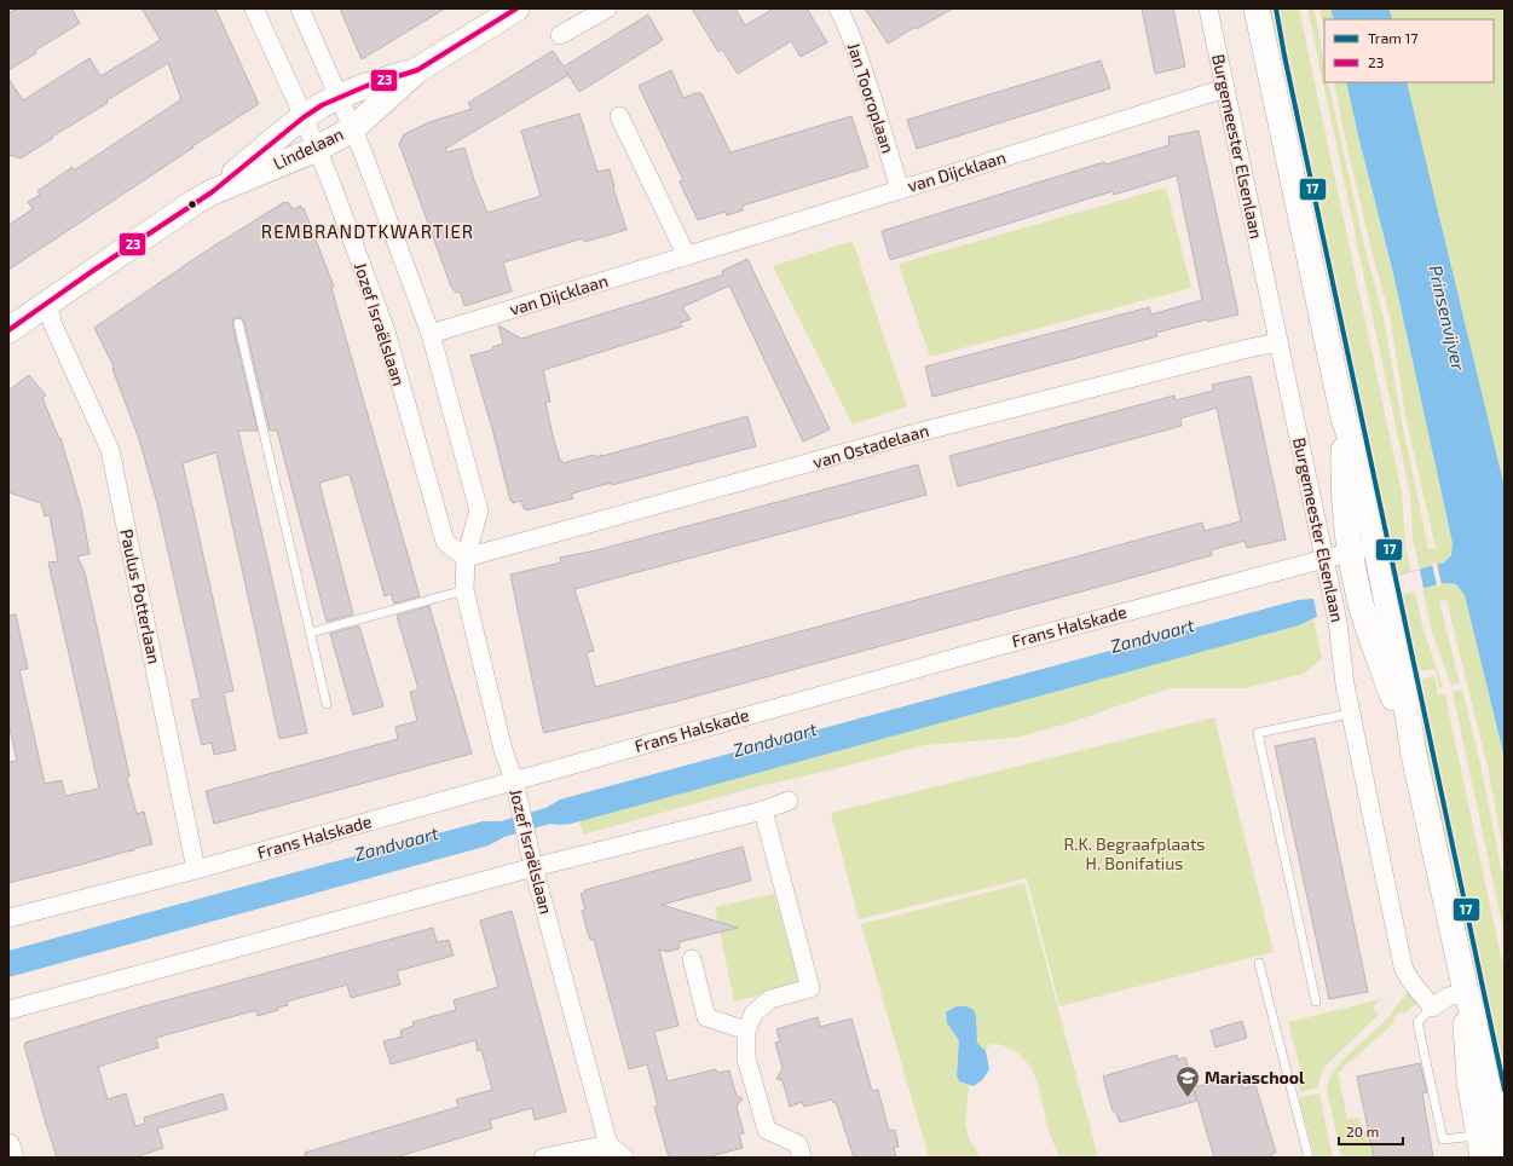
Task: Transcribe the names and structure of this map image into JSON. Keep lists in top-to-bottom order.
{
  "streets": {
    "main road": ["Burgemeester Elsenlaan", "Lindelaan"],
    "street": [
      "Jan Tooroplaan",
      "van Dijcklaan",
      "Jozef Israëlslaan",
      "van Ostadelaan",
      "Paulus Potterlaan",
      "Frans Halskade"
    ]
  },
  "crossings": [
    ["Jan Tooroplaan", "van Dijcklaan"],
    ["Burgemeester Elsenlaan", "van Dijcklaan"],
    ["Burgemeester Elsenlaan", "van Ostadelaan"],
    ["Burgemeester Elsenlaan", "Frans Halskade"],
    ["Lindelaan", "Jozef Israëlslaan"],
    ["Lindelaan", "Paulus Potterlaan"],
    ["van Dijcklaan", "Jozef Israëlslaan"],
    ["Jozef Israëlslaan", "van Ostadelaan"],
    ["Jozef Israëlslaan", "Frans Halskade"],
    ["Paulus Potterlaan", "Frans Halskade"]
  ],
  "districts": ["REMBRANDTKWARTIER"],
  "water": ["Prinsenvijver", "Zandvaart"],
  "parks": ["R.K. Begraafplaats H. Bonifatius"],
  "places": {
    "school or university": ["Mariaschool"]
  },
  "lines": ["tram line 17", "transit line 23"],
  "legend": ["Tram 17", "23"],
  "scale_bar": "20 m"
}
